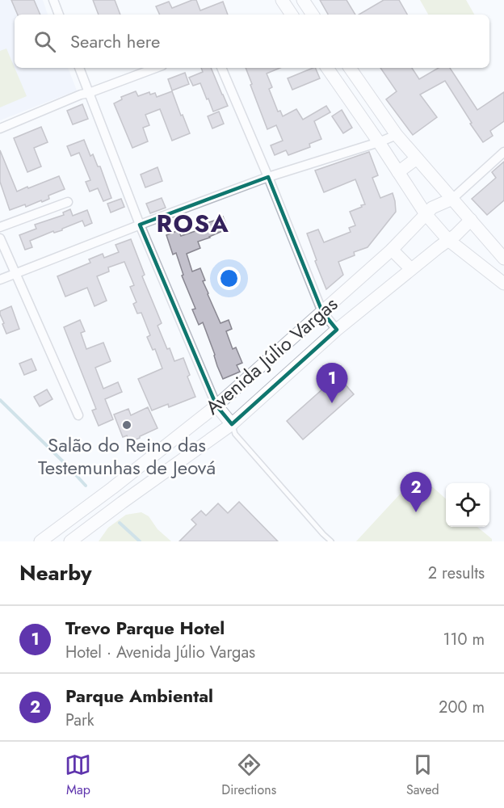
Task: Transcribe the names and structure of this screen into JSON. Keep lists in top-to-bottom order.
{
  "streets": {
    "main road": ["Avenida Júlio Vargas"]
  },
  "districts": ["ROSA"],
  "places": ["Salão do Reino das Testemunhas de Jeová"],
  "page": {
    "search": "Search here",
    "pins": ["1", "2"],
    "heading": ["Nearby", "2 results"],
    "list": [
      {
        "mark": "1",
        "name": "Trevo Parque Hotel",
        "note": "Hotel · Avenida Júlio Vargas",
        "value": "110 m"
      },
      {
        "mark": "2",
        "name": "Parque Ambiental",
        "note": "Park",
        "value": "200 m"
      }
    ],
    "nav": ["Map", "Directions", "Saved"]
  }
}
